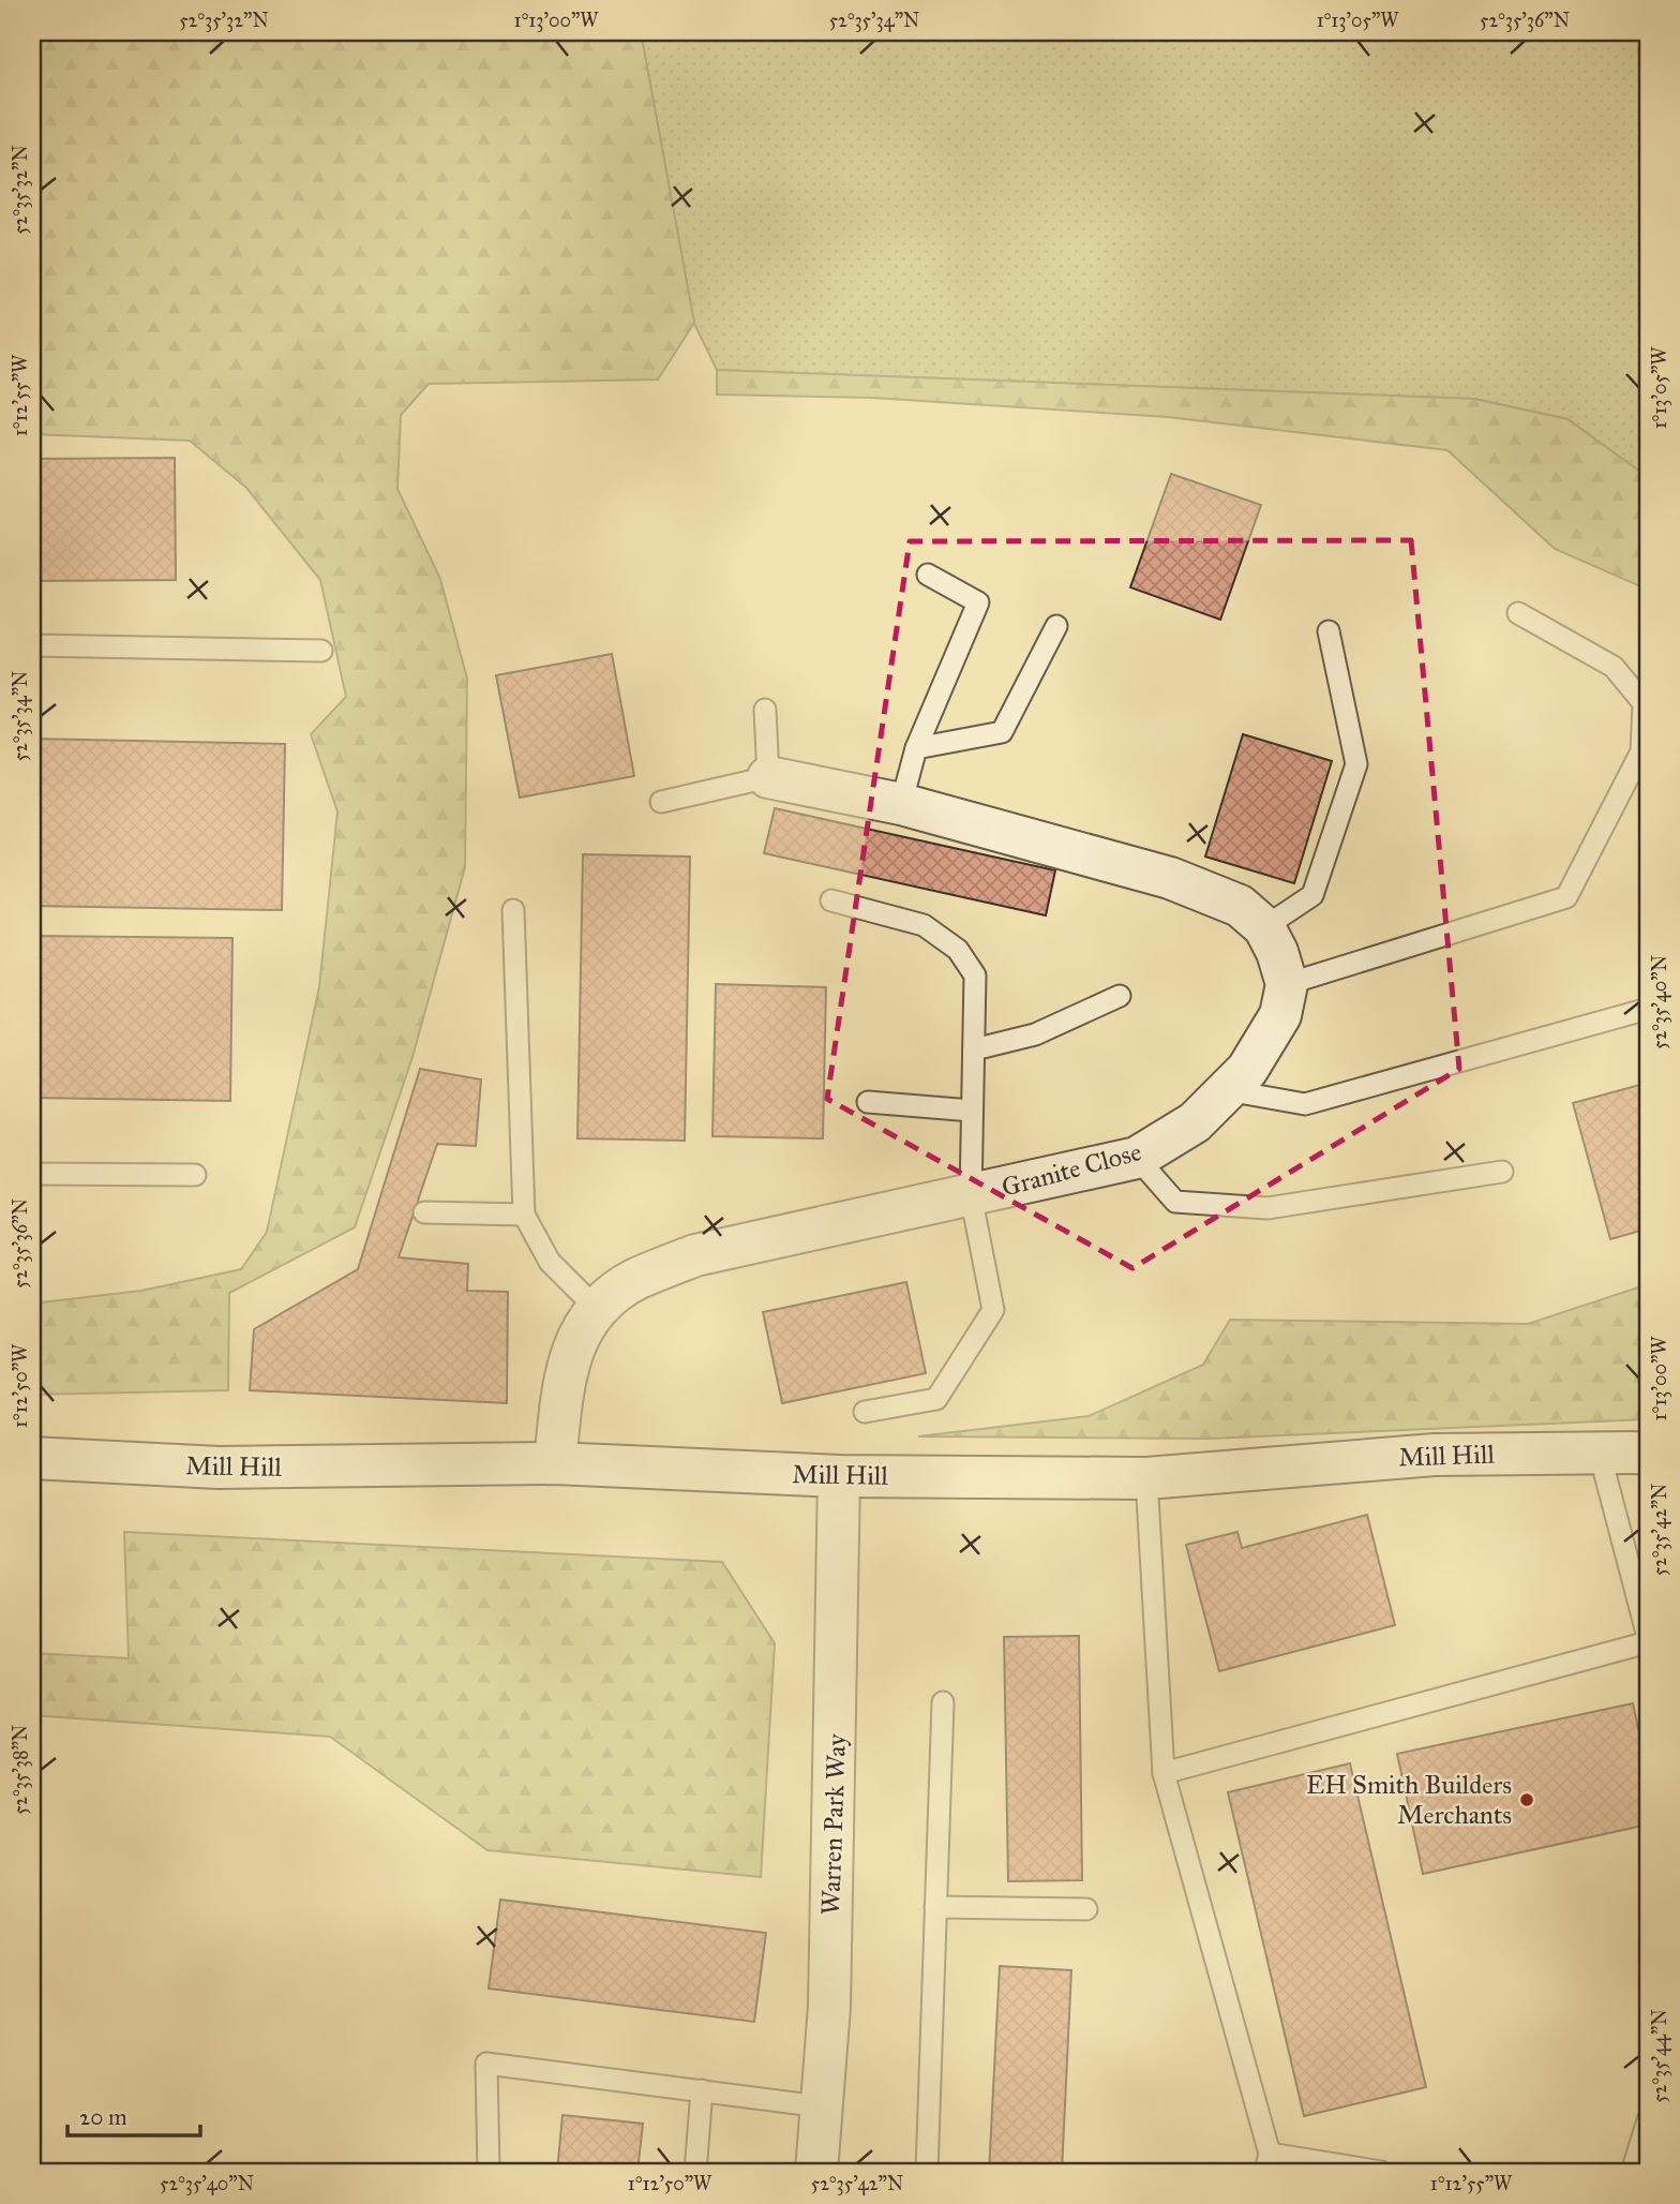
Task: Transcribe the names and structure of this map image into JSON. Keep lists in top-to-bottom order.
{
  "streets": {
    "street": ["Granite Close", "Mill Hill", "Warren Park Way"]
  },
  "crossings": [
    ["Granite Close", "Mill Hill"],
    ["Mill Hill", "Warren Park Way"]
  ],
  "places": ["EH Smith Builders Merchants"],
  "scale_bar": "20 m",
  "coordinates": [
    "52°35'32\"N",
    "1°13'00\"W",
    "52°35'34\"N",
    "1°13'05\"W",
    "52°35'36\"N",
    "1°12'55\"W",
    "52°35'40\"N",
    "1°12'50\"W",
    "52°35'42\"N",
    "52°35'38\"N",
    "52°35'44\"N"
  ]
}
